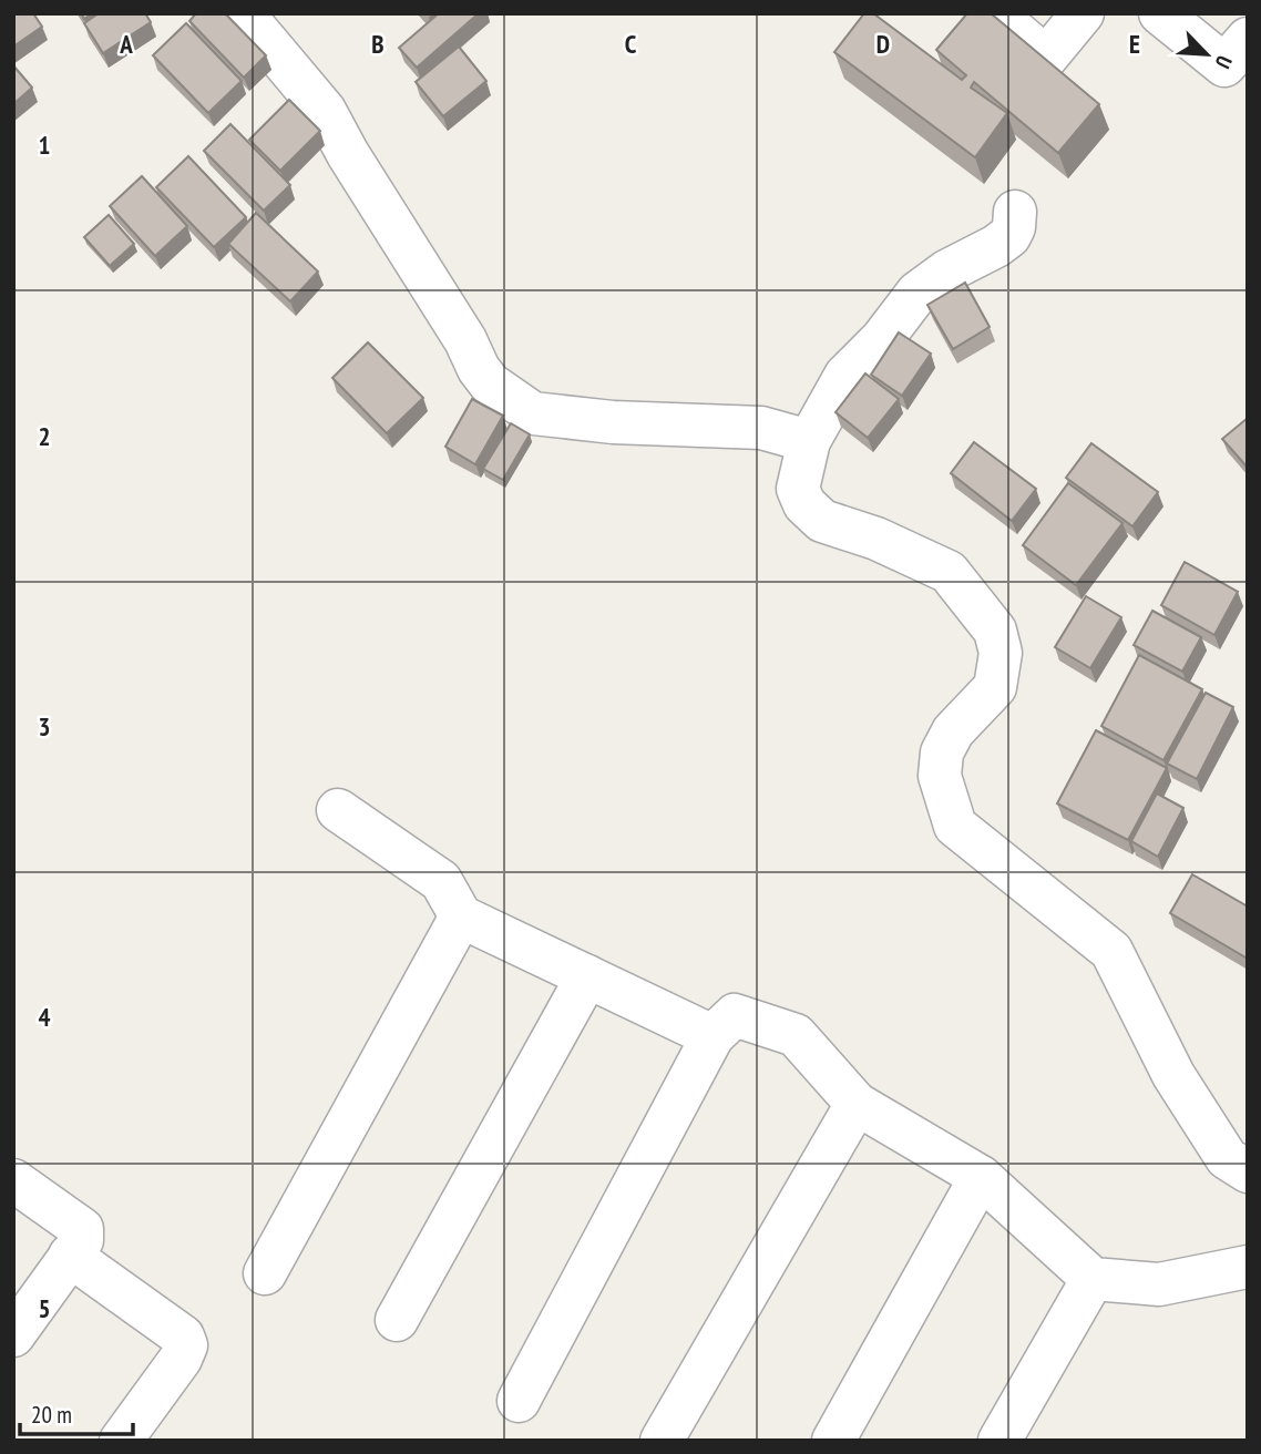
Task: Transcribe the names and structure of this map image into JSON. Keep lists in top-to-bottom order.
{
  "scale_bar": "20 m",
  "north": "bottom right",
  "grid": {
    "columns": [
      "A",
      "B",
      "C",
      "D",
      "E"
    ],
    "rows": [
      "1",
      "2",
      "3",
      "4",
      "5"
    ]
  }
}
